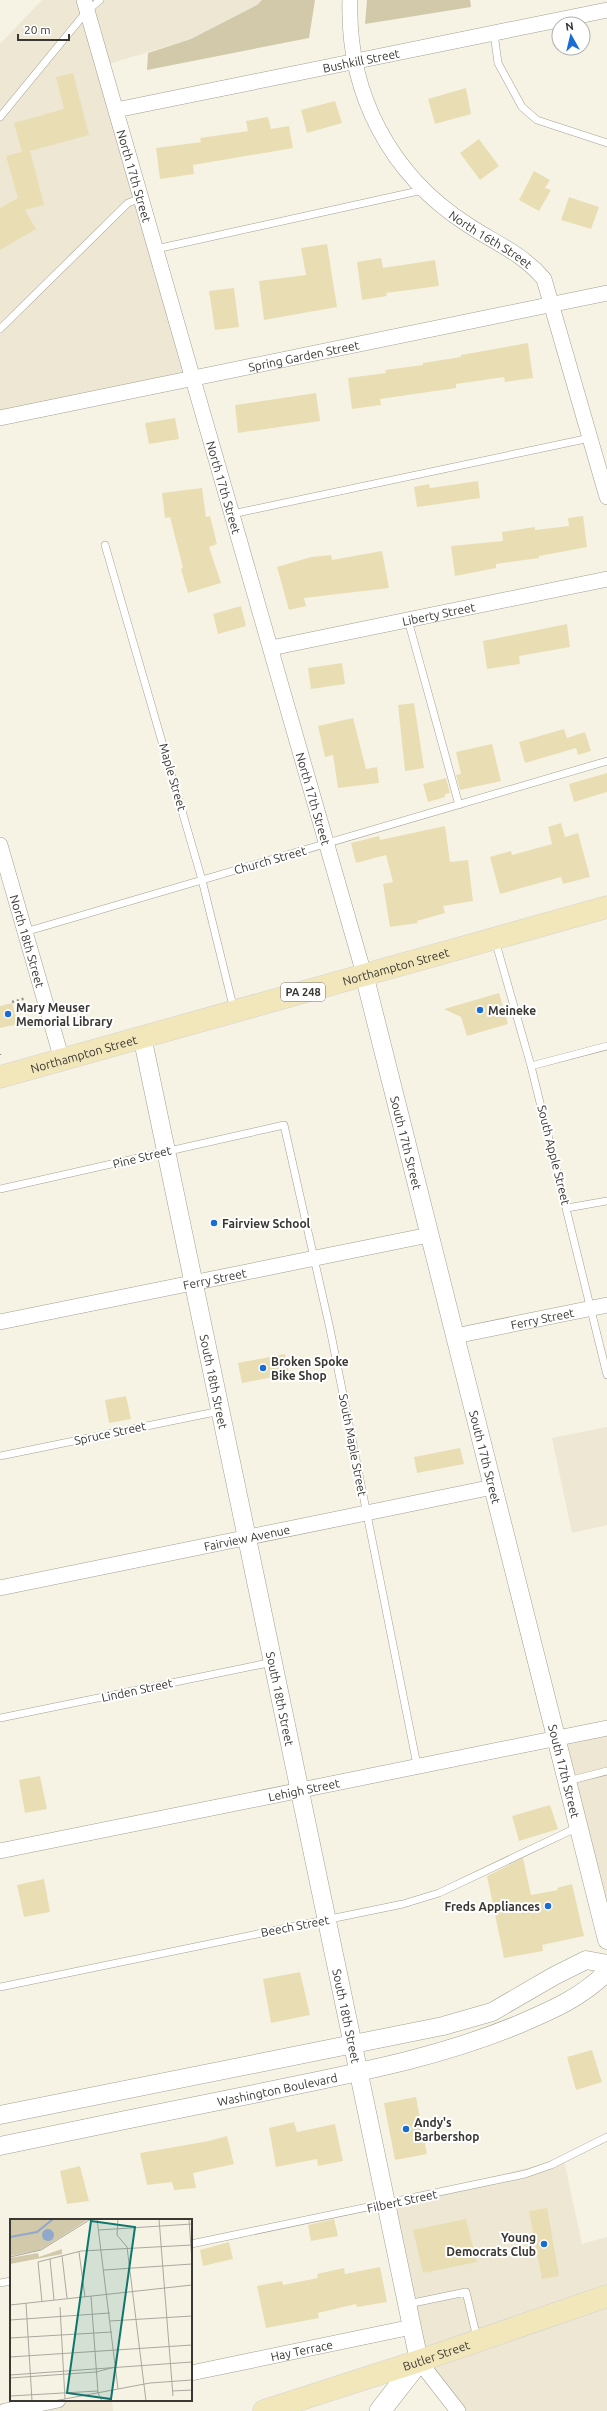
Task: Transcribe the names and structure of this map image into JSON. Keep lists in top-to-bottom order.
{
  "streets": {
    "main road": ["Northampton Street", "PA 248", "Butler Street"],
    "street": [
      "Bushkill Street",
      "North 17th Street",
      "North 16th Street",
      "Spring Garden Street",
      "Liberty Street",
      "North 18th Street",
      "South 17th Street",
      "Ferry Street",
      "South 18th Street",
      "Fairview Avenue",
      "Lehigh Street",
      "Washington Boulevard",
      "Hay Terrace"
    ],
    "lane": [
      "Maple Street",
      "Church Street",
      "South Apple Street",
      "Pine Street",
      "Spruce Street",
      "South Maple Street",
      "Linden Street",
      "Beech Street",
      "Filbert Street"
    ]
  },
  "crossings": [
    ["Bushkill Street", "North 17th Street"],
    ["Bushkill Street", "North 16th Street"],
    ["North 17th Street", "Spring Garden Street"],
    ["North 17th Street", "Liberty Street"],
    ["North 17th Street", "Church Street"],
    ["North 17th Street", "Northampton Street"],
    ["North 17th Street", "South 17th Street"],
    ["North 16th Street", "Spring Garden Street"],
    ["Maple Street", "Church Street"],
    ["Maple Street", "Northampton Street"],
    ["Church Street", "North 18th Street"],
    ["North 18th Street", "Northampton Street"],
    ["Northampton Street", "South 17th Street"],
    ["Northampton Street", "South Apple Street"],
    ["Northampton Street", "South 18th Street"],
    ["South 17th Street", "Ferry Street"],
    ["South 17th Street", "Fairview Avenue"],
    ["South 17th Street", "Lehigh Street"],
    ["South 17th Street", "Beech Street"],
    ["South Apple Street", "Ferry Street"],
    ["Pine Street", "South 18th Street"],
    ["Pine Street", "South Maple Street"],
    ["Ferry Street", "South 18th Street"],
    ["Ferry Street", "South Maple Street"],
    ["South 18th Street", "Spruce Street"],
    ["South 18th Street", "Fairview Avenue"],
    ["South 18th Street", "Linden Street"],
    ["South 18th Street", "Lehigh Street"],
    ["South 18th Street", "Beech Street"],
    ["South 18th Street", "Washington Boulevard"],
    ["South 18th Street", "Filbert Street"],
    ["South 18th Street", "Hay Terrace"],
    ["South 18th Street", "Butler Street"],
    ["South Maple Street", "Fairview Avenue"],
    ["South Maple Street", "Lehigh Street"]
  ],
  "places": [
    "Meineke",
    "Mary Meuser Memorial Library",
    "Fairview School",
    "Broken Spoke Bike Shop",
    "Freds Appliances",
    "Andy's Barbershop",
    "Young Democrats Club"
  ],
  "scale_bar": "20 m",
  "north": "top"
}
